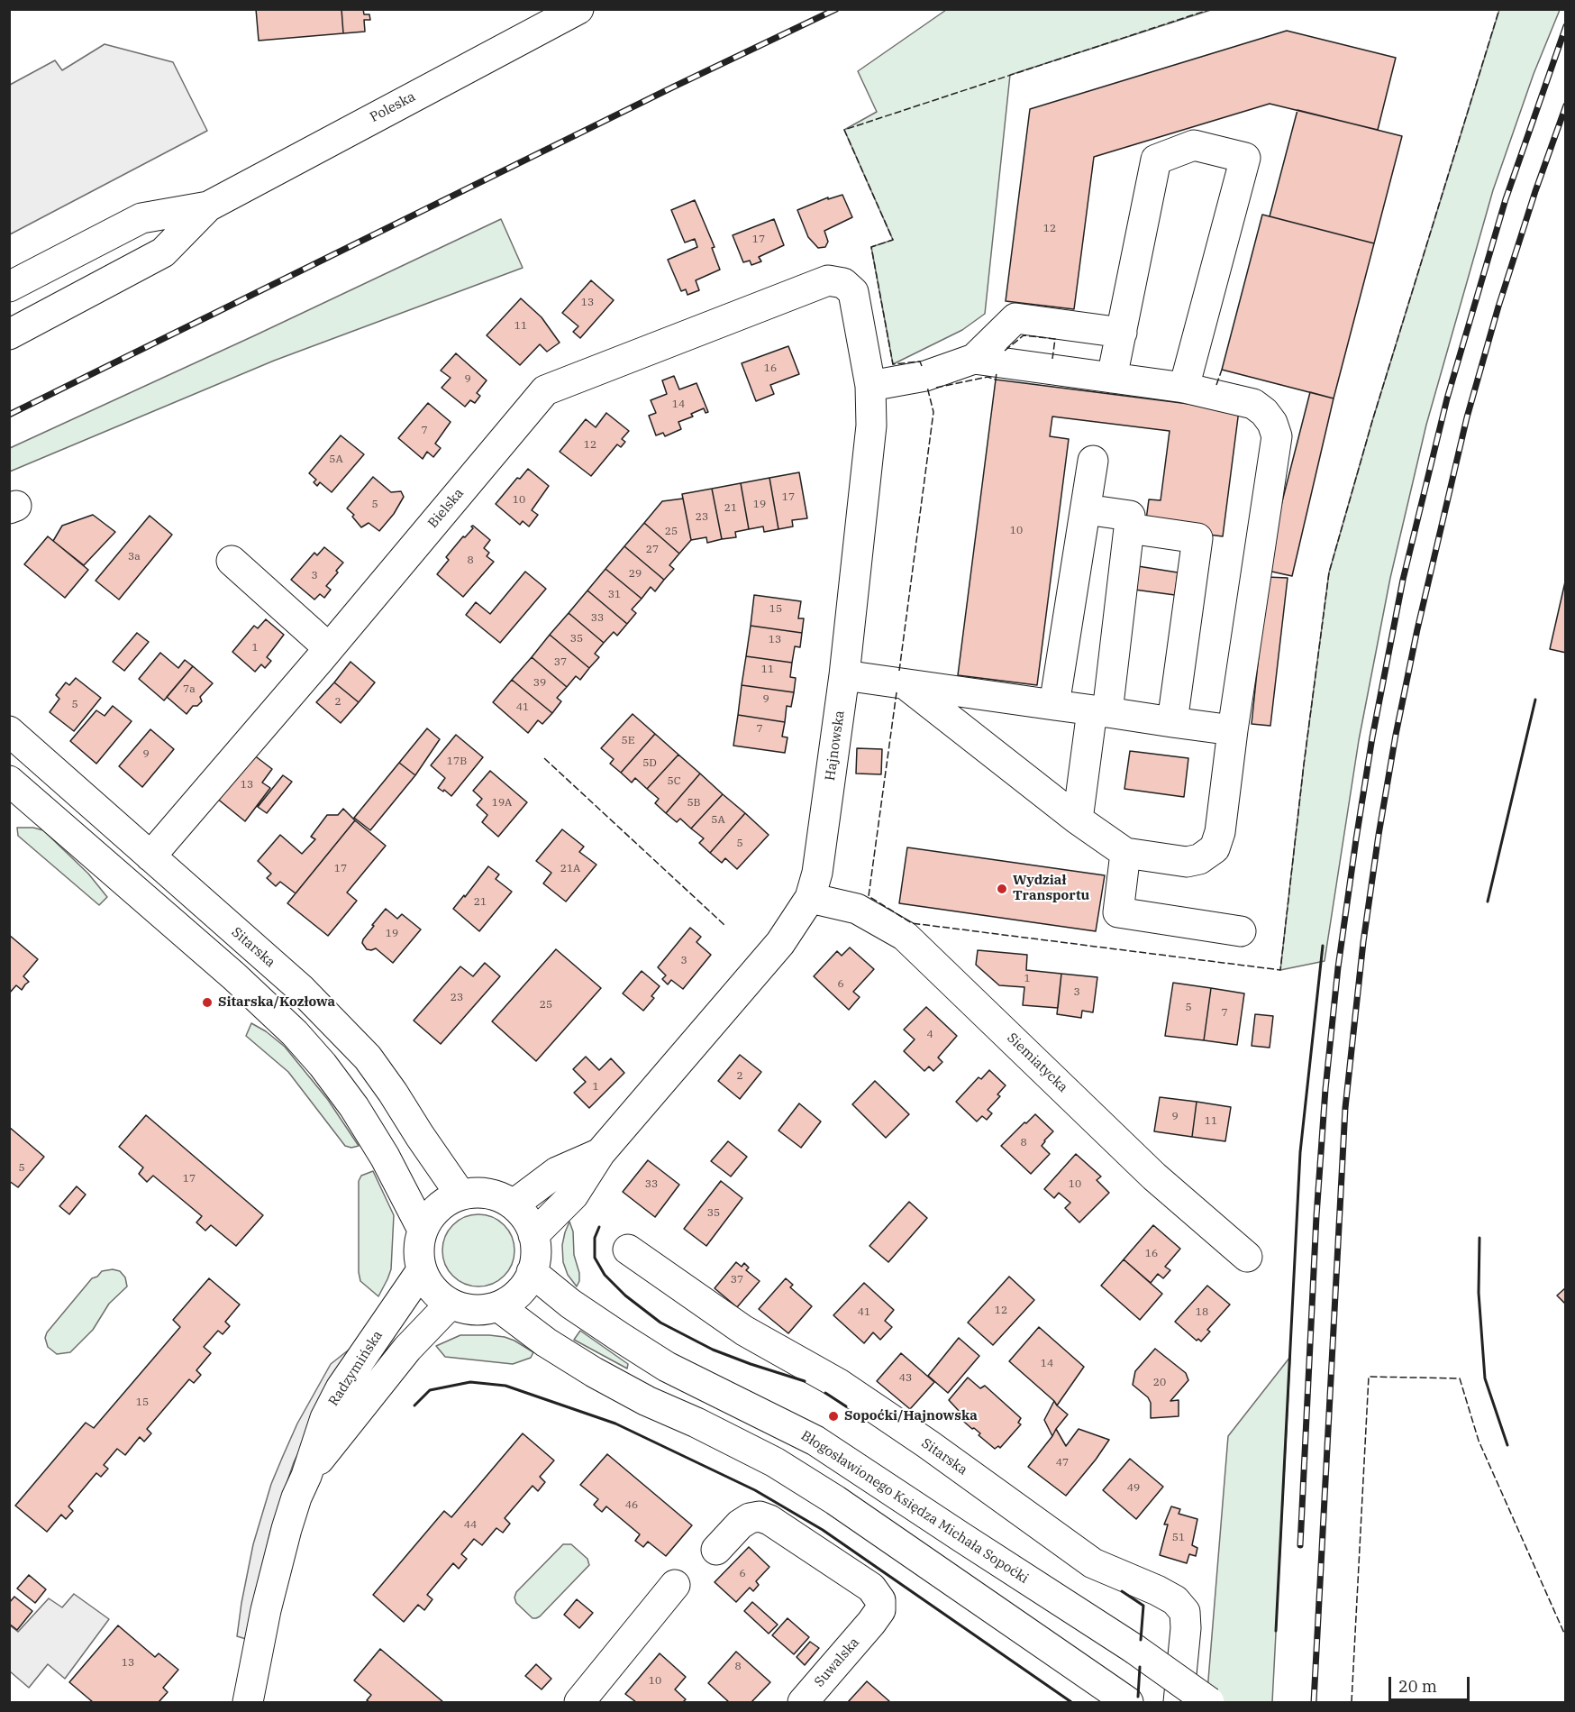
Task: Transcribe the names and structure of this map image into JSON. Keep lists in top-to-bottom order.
{
  "streets": {
    "street": [
      "Poleska",
      "Bielska",
      "Hajnowska",
      "Sitarska",
      "Siemiatycka",
      "Radzymińska",
      "Błogosławionego Księdza Michała Sopoćki",
      "Suwalska"
    ]
  },
  "crossings": [
    ["Bielska", "Hajnowska"],
    ["Bielska", "Sitarska"],
    ["Hajnowska", "Sitarska"],
    ["Hajnowska", "Siemiatycka"],
    ["Hajnowska", "Radzymińska"],
    ["Hajnowska", "Błogosławionego Księdza Michała Sopoćki"],
    ["Sitarska", "Radzymińska"],
    ["Sitarska", "Błogosławionego Księdza Michała Sopoćki"],
    ["Radzymińska", "Błogosławionego Księdza Michała Sopoćki"]
  ],
  "places": ["Wydział Transportu", "Sitarska/Kozłowa", "Sopoćki/Hajnowska"],
  "house_numbers": [
    "12",
    "17",
    "13",
    "11",
    "16",
    "9",
    "14",
    "7",
    "12",
    "5A",
    "17",
    "10",
    "5",
    "19",
    "21",
    "23",
    "10",
    "25",
    "27",
    "3a",
    "8",
    "29",
    "3",
    "31",
    "15",
    "33",
    "35",
    "13",
    "1",
    "37",
    "11",
    "39",
    "7a",
    "9",
    "2",
    "5",
    "41",
    "7",
    "5E",
    "9",
    "17B",
    "5D",
    "5C",
    "13",
    "19A",
    "5B",
    "5A",
    "5",
    "17",
    "21A",
    "21",
    "19",
    "3",
    "1",
    "6",
    "3",
    "23",
    "25",
    "5",
    "7",
    "4",
    "2",
    "1",
    "9",
    "11",
    "8",
    "5",
    "17",
    "33",
    "10",
    "35",
    "16",
    "37",
    "12",
    "41",
    "18",
    "14",
    "43",
    "20",
    "15",
    "47",
    "49",
    "46",
    "44",
    "51",
    "6",
    "13",
    "8",
    "10"
  ],
  "scale_bar": "20 m"
}
